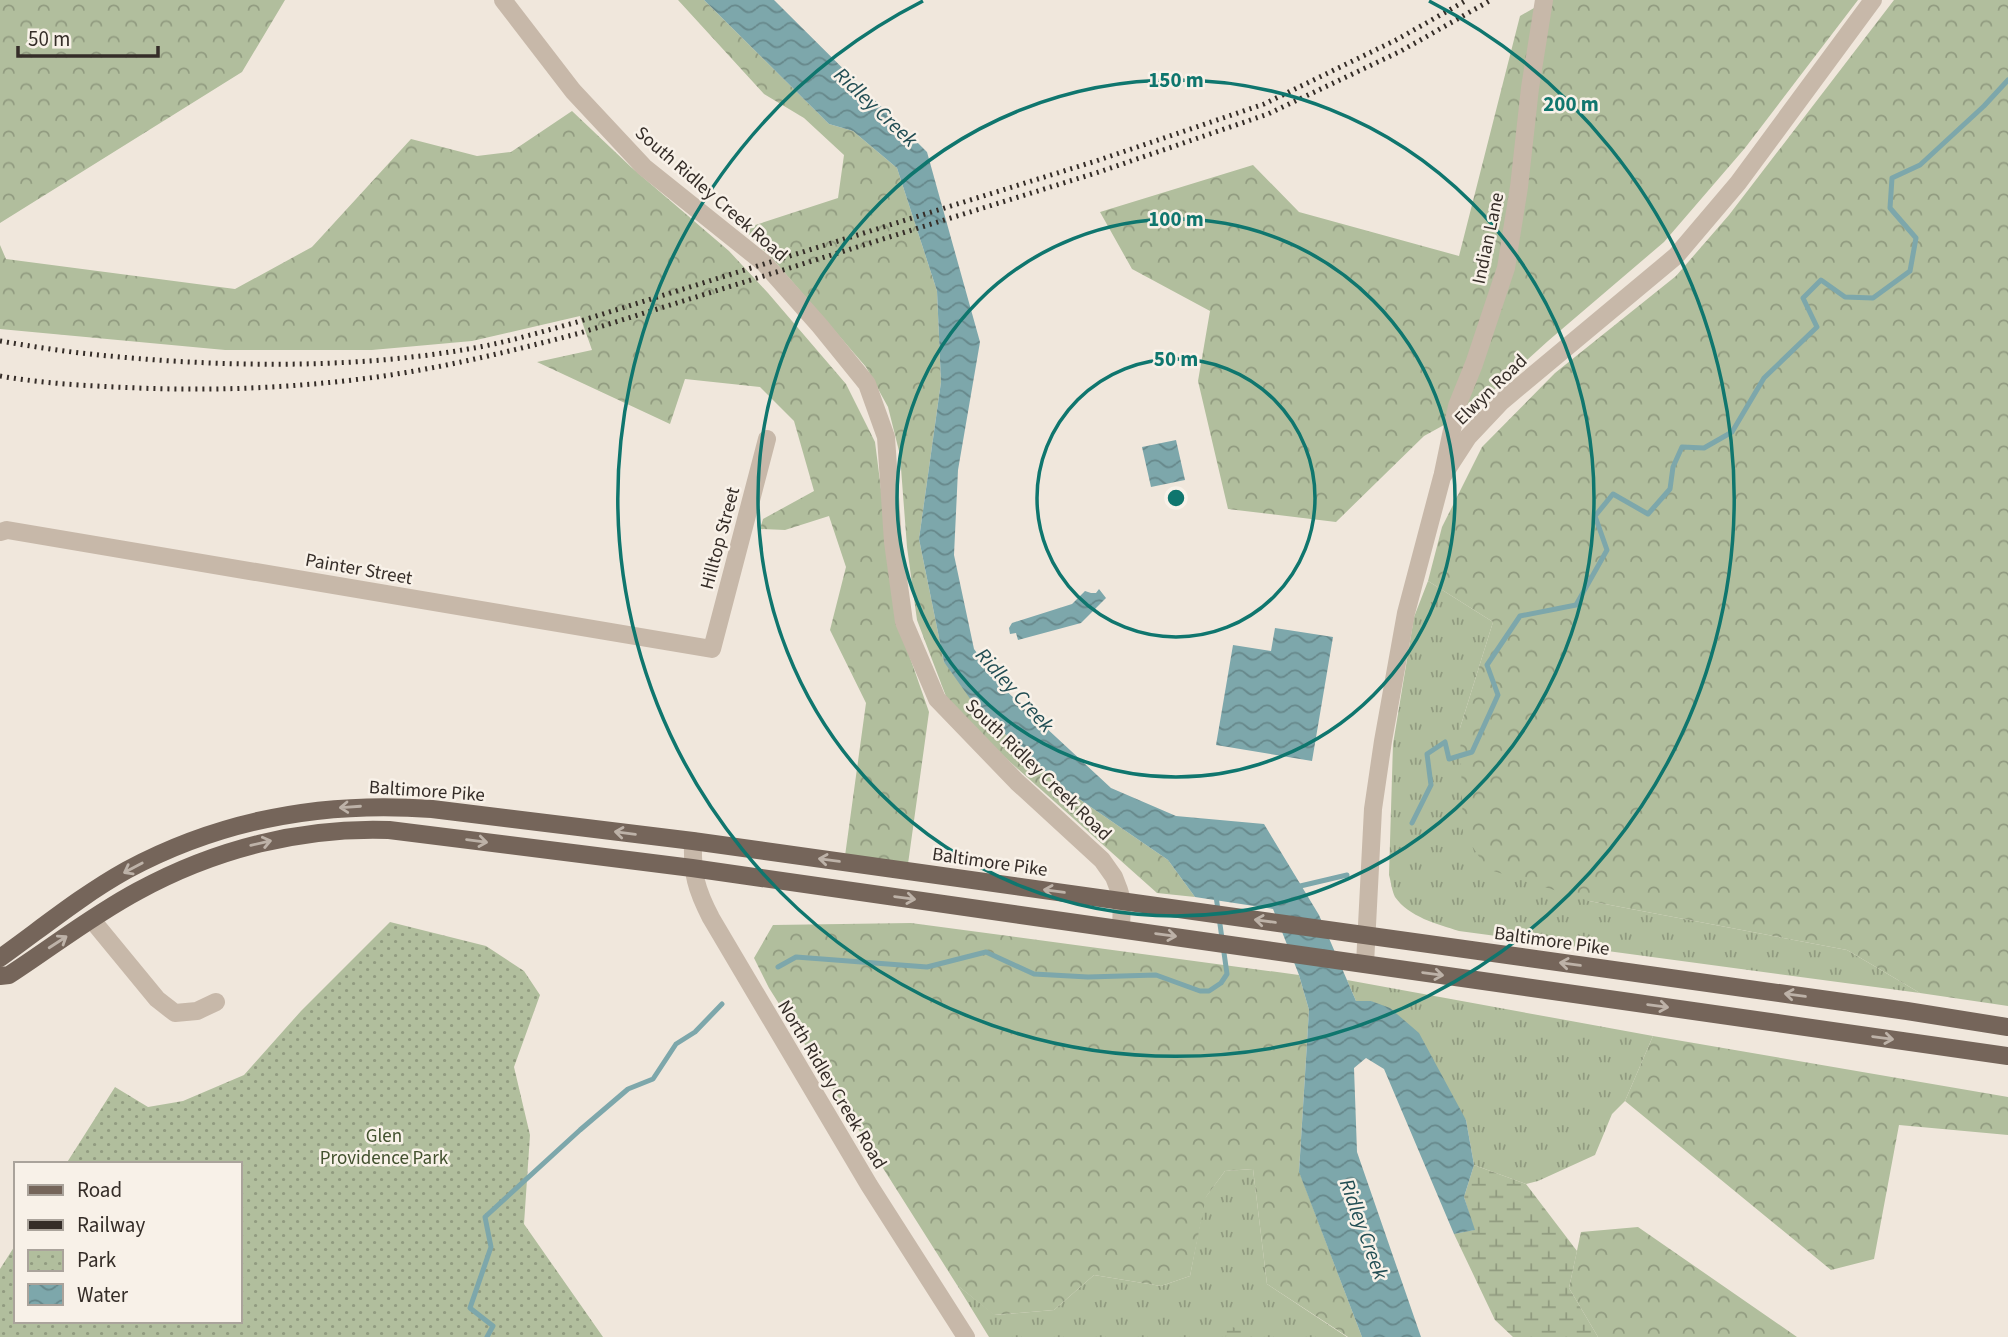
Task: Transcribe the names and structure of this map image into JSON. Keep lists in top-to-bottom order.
{
  "streets": {
    "main road": ["Baltimore Pike"],
    "street": [
      "South Ridley Creek Road",
      "Indian Lane",
      "Elwyn Road",
      "Hilltop Street",
      "Painter Street",
      "North Ridley Creek Road"
    ]
  },
  "crossings": [
    ["South Ridley Creek Road", "Baltimore Pike"],
    ["Indian Lane", "Elwyn Road"],
    ["Elwyn Road", "Baltimore Pike"],
    ["Hilltop Street", "Painter Street"],
    ["Baltimore Pike", "North Ridley Creek Road"]
  ],
  "water": ["Ridley Creek"],
  "parks": ["Glen Providence Park"],
  "legend": [
    "Road",
    "Railway",
    "Park",
    "Water"
  ],
  "scale_bar": "50 m",
  "rings": [
    "150 m",
    "200 m",
    "100 m",
    "50 m"
  ]
}
